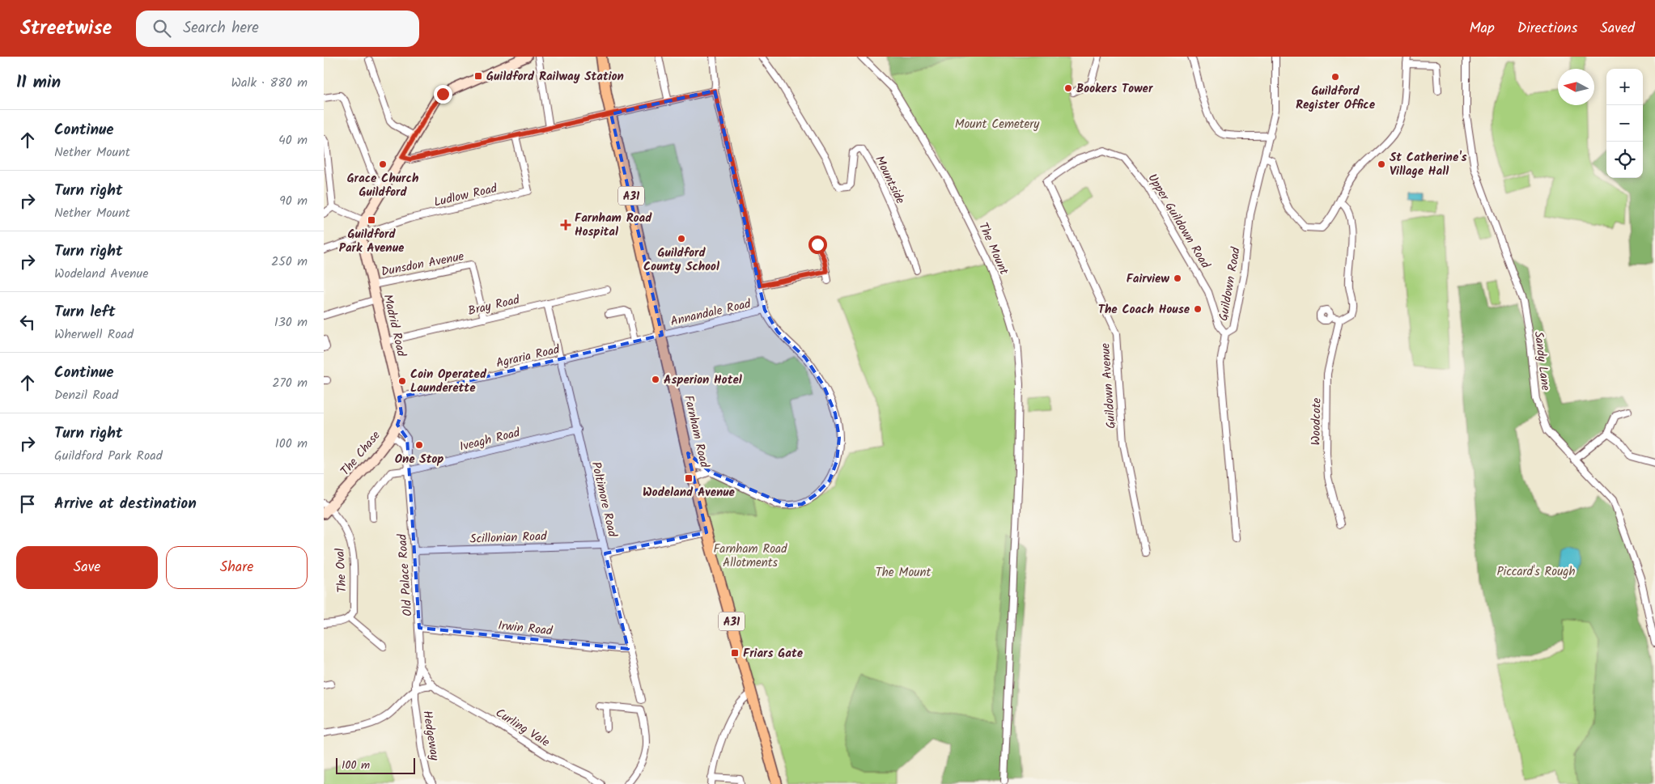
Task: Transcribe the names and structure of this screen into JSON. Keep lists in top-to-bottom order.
{
  "streets": {
    "main road": ["A31", "Farnham Road"],
    "street": [
      "Mountside",
      "Ludlow Road",
      "Upper Guildown Road",
      "The Mount",
      "Dunsdon Avenue",
      "Guildown Road",
      "Bray Road",
      "Annandale Road",
      "Madrid Road",
      "Agraria Road",
      "Sandy Lane",
      "Guildown Avenue",
      "Woodcote",
      "Iveagh Road",
      "The Chase",
      "Poltimore Road",
      "Scillonian Road",
      "The Oval",
      "Old Palace Road",
      "Irwin Road",
      "Curling Vale",
      "Hedgeway"
    ]
  },
  "crossings": [
    ["Ludlow Road", "Madrid Road"],
    ["Upper Guildown Road", "Guildown Road"],
    ["Upper Guildown Road", "Guildown Avenue"],
    ["Dunsdon Avenue", "Bray Road"],
    ["Dunsdon Avenue", "Madrid Road"],
    ["Bray Road", "Madrid Road"],
    ["Bray Road", "Poltimore Road"],
    ["Annandale Road", "Agraria Road"],
    ["Annandale Road", "Farnham Road"],
    ["Madrid Road", "Agraria Road"],
    ["Madrid Road", "The Chase"],
    ["Madrid Road", "Old Palace Road"],
    ["Agraria Road", "Farnham Road"],
    ["Agraria Road", "Poltimore Road"],
    ["Iveagh Road", "Poltimore Road"],
    ["Iveagh Road", "Old Palace Road"],
    ["The Chase", "The Oval"],
    ["The Chase", "Old Palace Road"],
    ["Poltimore Road", "Scillonian Road"],
    ["Poltimore Road", "Irwin Road"],
    ["Scillonian Road", "Old Palace Road"],
    ["Old Palace Road", "Irwin Road"],
    ["Old Palace Road", "Curling Vale"],
    ["Old Palace Road", "Hedgeway"]
  ],
  "parks": [
    "Mount Cemetery",
    "Farnham Road Allotments",
    "Piccard's Rough",
    "The Mount"
  ],
  "places": {
    "transit": [
      "Guildford Railway Station",
      "Guildford Park Avenue",
      "Wodeland Avenue",
      "Friars Gate"
    ],
    "other": [
      "Guildford Register Office",
      "Bookers Tower",
      "Grace Church Guildford",
      "St Catherine's Village Hall",
      "Guildford County School",
      "Fairview",
      "The Coach House",
      "Asperion Hotel",
      "Coin Operated Launderette",
      "One Stop"
    ],
    "health": ["Farnham Road Hospital"]
  },
  "scale_bar": "100 m",
  "north": "left",
  "page": {
    "header": "Streetwise",
    "search": "Search here",
    "nav": ["Map", "Directions", "Saved"],
    "heading": ["11 min", "Walk · 880 m"],
    "map_buttons": ["+", "−"],
    "list": [
      ["Continue", "Nether Mount", "40 m"],
      ["Turn right", "Nether Mount", "90 m"],
      ["Turn right", "Wodeland Avenue", "250 m"],
      ["Turn left", "Wherwell Road", "130 m"],
      ["Continue", "Denzil Road", "270 m"],
      ["Turn right", "Guildford Park Road", "100 m"],
      "Arrive at destination"
    ],
    "buttons": ["Save", "Share"],
    "scale": "100 m"
  }
}
